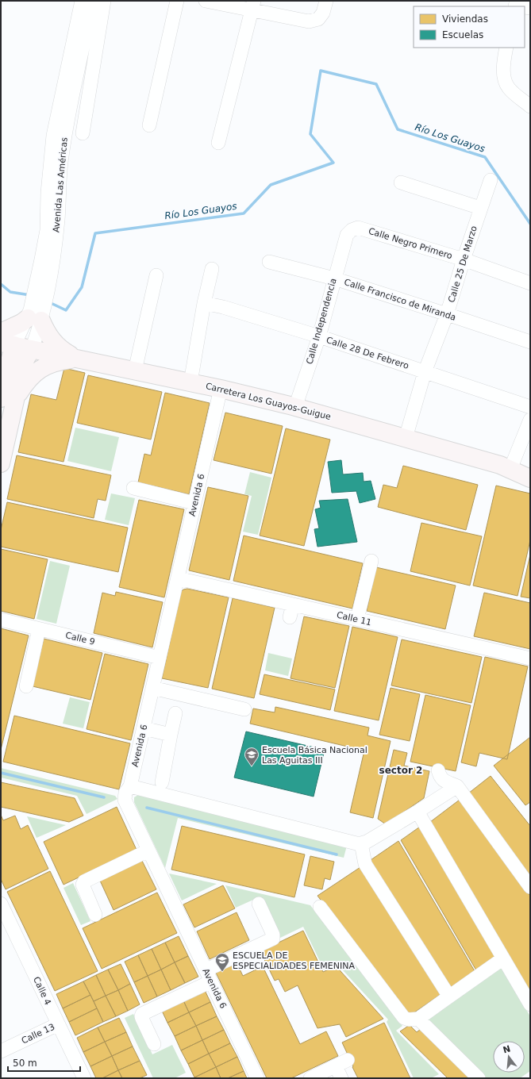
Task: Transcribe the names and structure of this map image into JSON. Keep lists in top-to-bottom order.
{
  "streets": {
    "main road": ["Carretera Los Guayos-Guigue"],
    "street": [
      "Avenida Las Américas",
      "Calle Negro Primero",
      "Calle 25 De Marzo",
      "Calle Francisco de Miranda",
      "Calle Independencia",
      "Calle 28 De Febrero",
      "Avenida 6",
      "Calle 11",
      "Calle 9",
      "Calle 4",
      "Calle 13"
    ]
  },
  "crossings": [
    ["Avenida Las Américas", "Carretera Los Guayos-Guigue"],
    ["Calle Negro Primero", "Calle 25 De Marzo"],
    ["Calle Negro Primero", "Calle Independencia"],
    ["Calle 25 De Marzo", "Calle Francisco de Miranda"],
    ["Calle 25 De Marzo", "Calle 28 De Febrero"],
    ["Calle 25 De Marzo", "Carretera Los Guayos-Guigue"],
    ["Calle Francisco de Miranda", "Calle Independencia"],
    ["Calle Independencia", "Calle 28 De Febrero"],
    ["Calle Independencia", "Carretera Los Guayos-Guigue"],
    ["Carretera Los Guayos-Guigue", "Avenida 6"],
    ["Avenida 6", "Calle 11"],
    ["Avenida 6", "Calle 9"],
    ["Calle 4", "Calle 13"]
  ],
  "districts": ["sector 2"],
  "water": ["Río Los Guayos"],
  "places": {
    "school or university": ["Escuela Básica Nacional Las Aguitas III", "ESCUELA DE ESPECIALIDADES FEMENINA"]
  },
  "legend": ["Viviendas", "Escuelas"],
  "scale_bar": "50 m",
  "north": "top"
}
